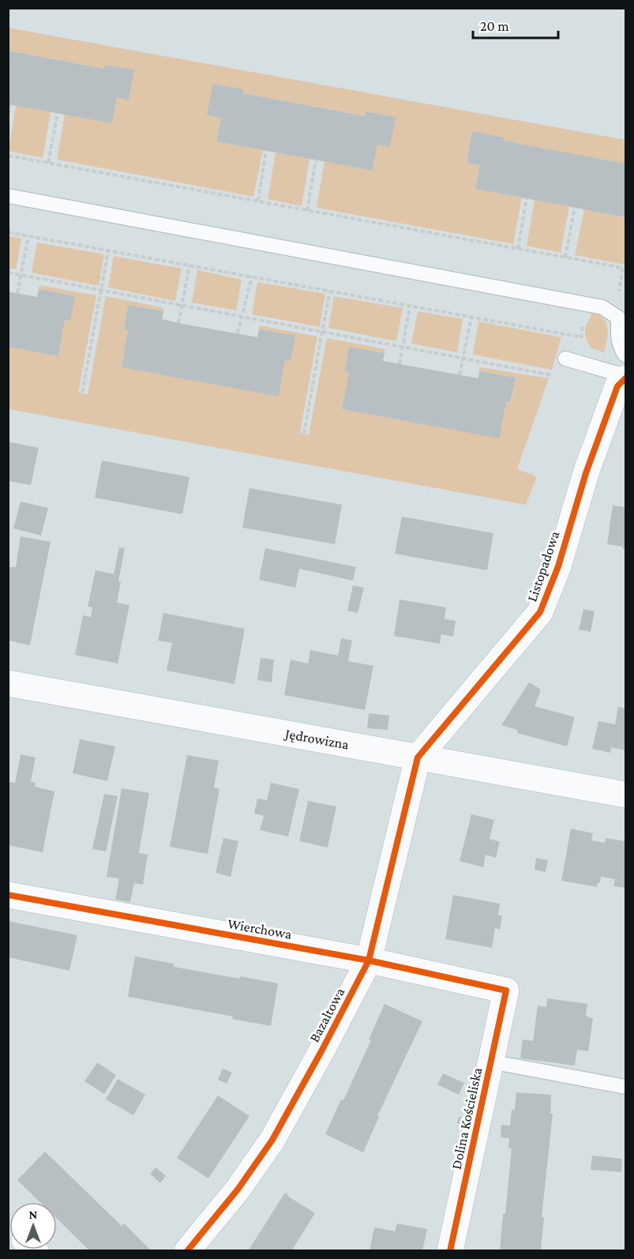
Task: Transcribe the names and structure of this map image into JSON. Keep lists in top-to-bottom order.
{
  "streets": {
    "street": [
      "Listopadowa",
      "Jędrowizna",
      "Wierchowa",
      "Bazaltowa",
      "Dolina Kościeliska"
    ]
  },
  "crossings": [
    ["Listopadowa", "Jędrowizna"],
    ["Listopadowa", "Bazaltowa"],
    ["Jędrowizna", "Bazaltowa"],
    ["Wierchowa", "Bazaltowa"],
    ["Wierchowa", "Dolina Kościeliska"]
  ],
  "scale_bar": "20 m",
  "north": "top"
}
